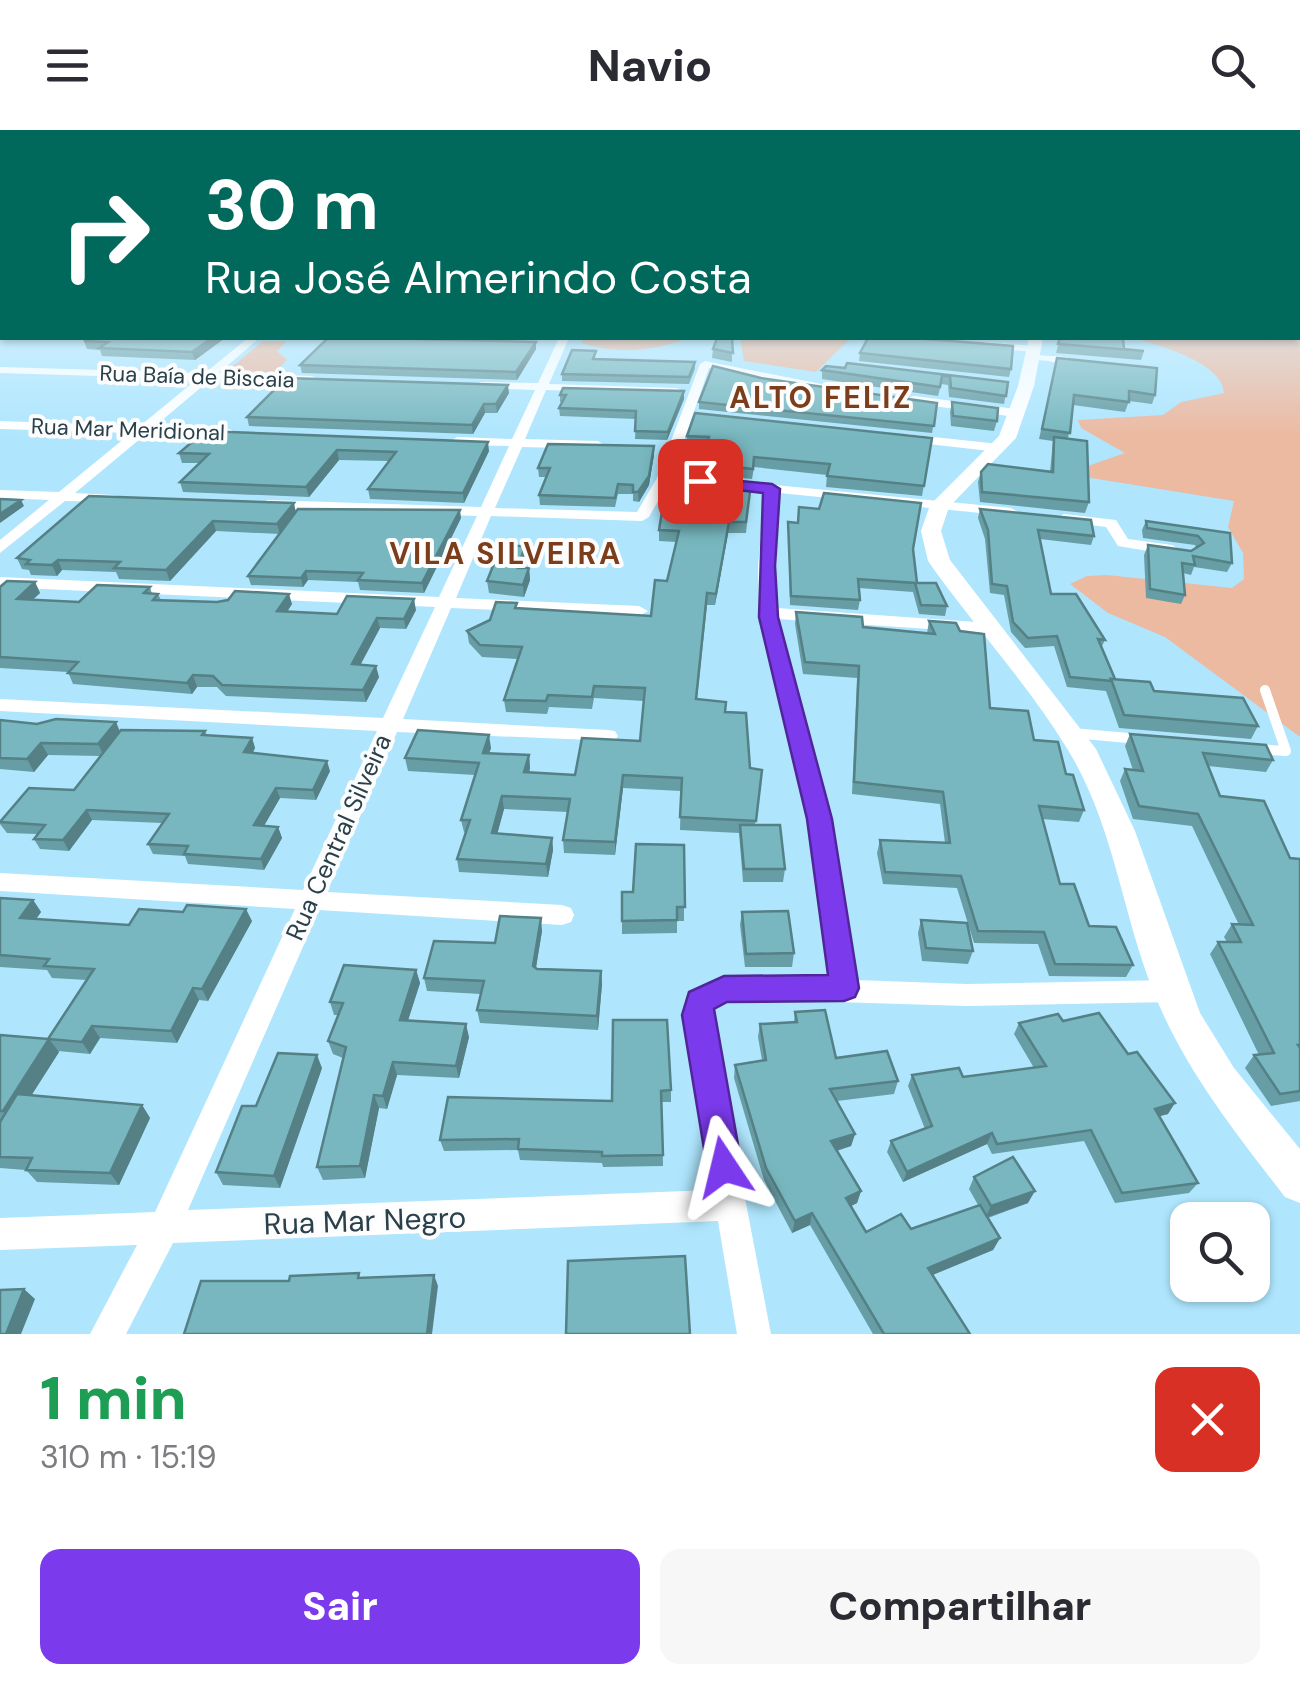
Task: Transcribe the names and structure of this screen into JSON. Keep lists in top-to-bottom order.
{
  "streets": {
    "street": [
      "Rua Baía de Biscaia",
      "Rua Mar Meridional",
      "Rua Central Silveira",
      "Rua Mar Negro"
    ]
  },
  "crossings": [
    ["Rua Central Silveira", "Rua Mar Negro"]
  ],
  "districts": ["ALTO FELIZ", "VILA SILVEIRA"],
  "page": {
    "header": "Navio",
    "turn": ["30 m", "Rua José Almerindo Costa"],
    "heading": ["1 min", "310 m · 15:19"],
    "buttons": ["Sair", "Compartilhar"]
  }
}
